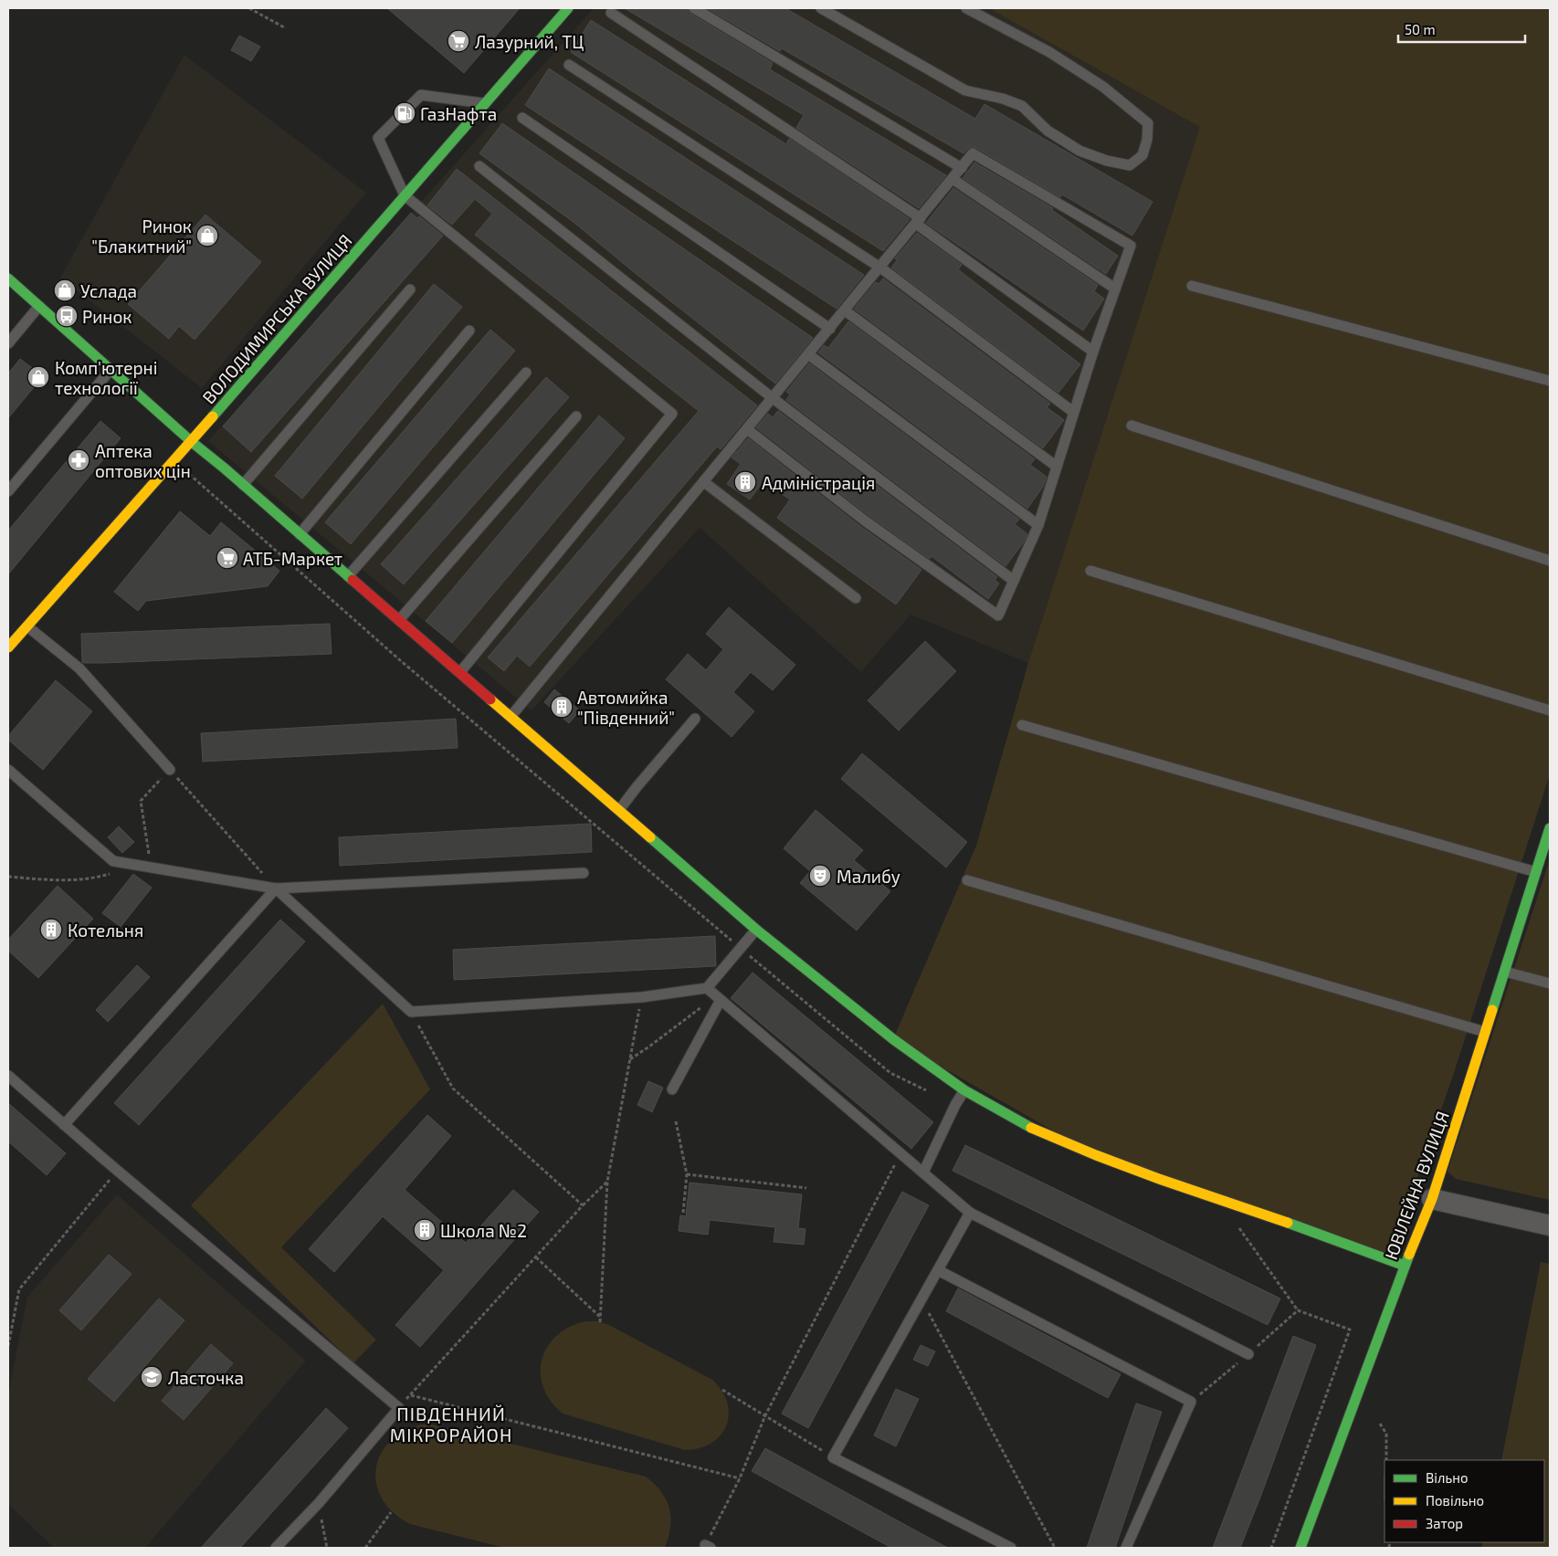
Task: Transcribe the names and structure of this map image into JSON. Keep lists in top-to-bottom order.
{
  "streets": {
    "street": ["ВОЛОДИМИРСЬКА ВУЛИЦЯ", "ЮВІЛЕЙНА ВУЛИЦЯ"]
  },
  "districts": ["ПІВДЕННИЙ МІКРОРАЙОН"],
  "places": {
    "supermarket": ["Лазурний, ТЦ", "АТБ-Маркет"],
    "fuel station": ["ГазНафта"],
    "shop": ["Ринок \"Блакитний\"", "Услада", "Комп'ютерні технології"],
    "bus stop": ["Ринок"],
    "pharmacy": ["Аптека оптових цін"],
    "building": [
      "Адміністрація",
      "Автомийка \"Південний\"",
      "Котельня",
      "Школа №2"
    ],
    "theatre": ["Малибу"],
    "school or university": ["Ласточка"]
  },
  "legend": ["Вільно", "Повільно", "Затор"],
  "scale_bar": "50 m"
}
